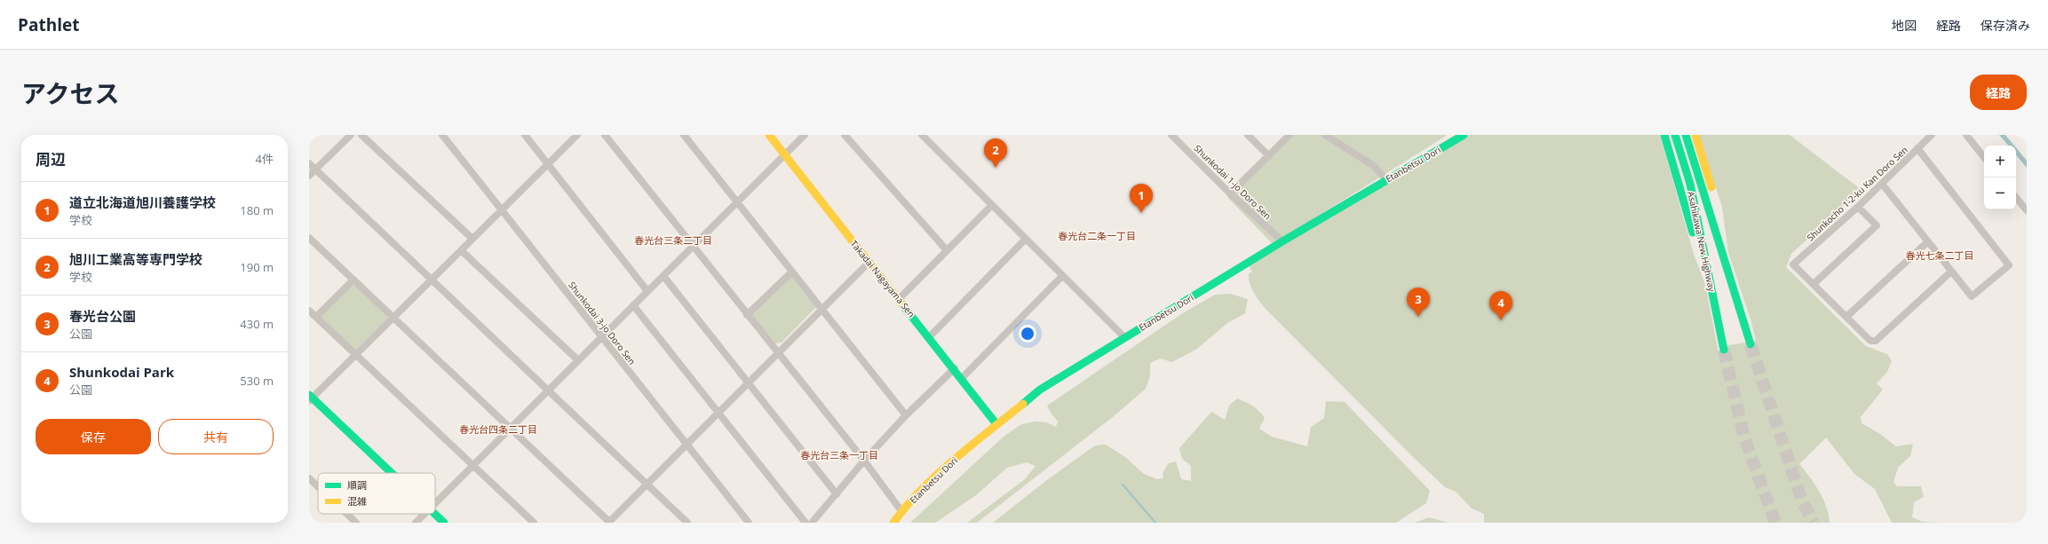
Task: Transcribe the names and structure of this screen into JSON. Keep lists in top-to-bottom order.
{
  "streets": {
    "main road": ["Etanbetsu Dori", "Asahikawa New Highway", "Takadai Nagayama Sen"],
    "street": ["Shunkodai 1-jo Doro Sen", "Shunkocho 1-2-ku Kan Doro Sen", "Shunkodai 3-jo Doro Sen"]
  },
  "crossings": [
    ["Etanbetsu Dori", "Shunkodai 1-jo Doro Sen"],
    ["Etanbetsu Dori", "Takadai Nagayama Sen"]
  ],
  "districts": [
    "春光台二条一丁目",
    "春光台三条二丁目",
    "春光七条二丁目",
    "春光台四条二丁目",
    "春光台三条一丁目"
  ],
  "legend": ["順調", "混雑"],
  "page": {
    "header": "Pathlet",
    "nav": ["地図", "経路", "保存済み"],
    "title": "アクセス",
    "buttons": [
      "経路",
      ["保存", "共有"]
    ],
    "heading": ["周辺", "4件"],
    "pins": [
      "2",
      "1",
      "3",
      "4"
    ],
    "map_buttons": ["+", "−"],
    "list": [
      {
        "mark": "1",
        "name": "道立北海道旭川養護学校",
        "note": "学校",
        "value": "180 m"
      },
      {
        "mark": "2",
        "name": "旭川工業高等専門学校",
        "note": "学校",
        "value": "190 m"
      },
      {
        "mark": "3",
        "name": "春光台公園",
        "note": "公園",
        "value": "430 m"
      },
      {
        "mark": "4",
        "name": "Shunkodai Park",
        "note": "公園",
        "value": "530 m"
      }
    ]
  }
}
